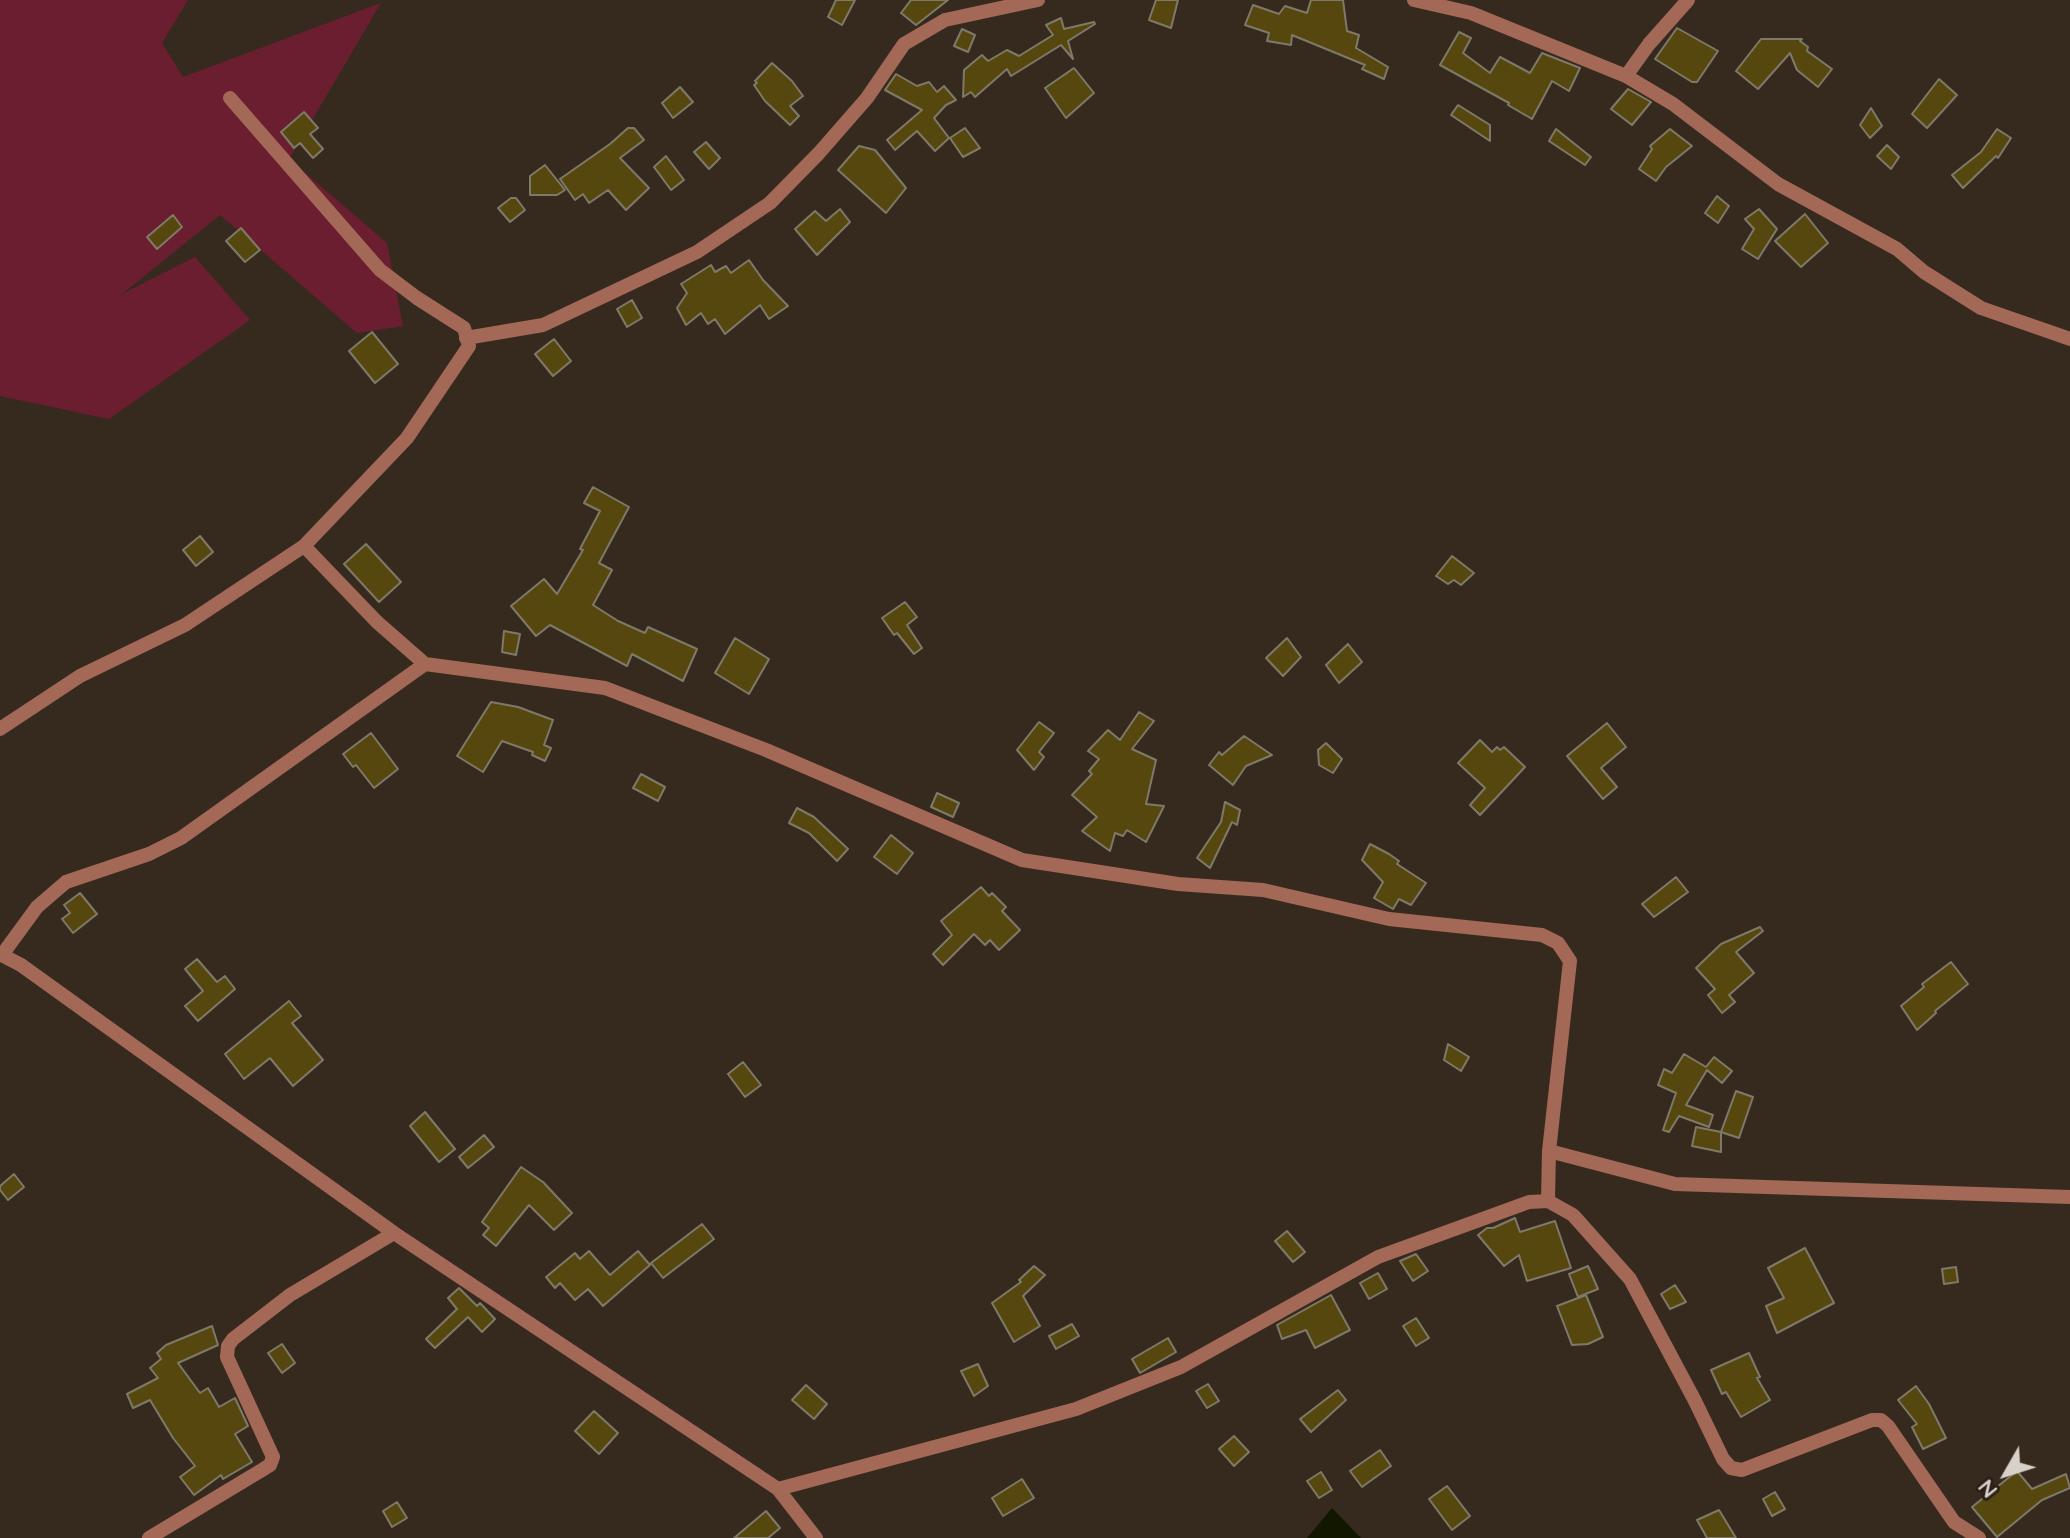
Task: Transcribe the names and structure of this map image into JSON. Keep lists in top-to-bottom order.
{
  "north": "bottom left"
}
